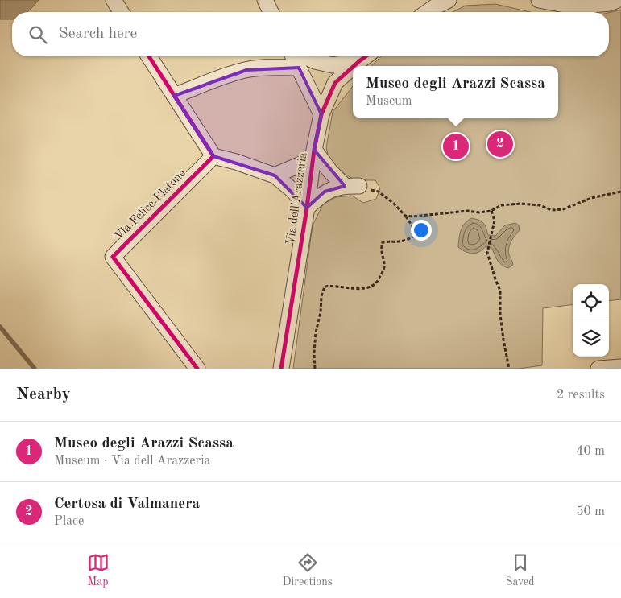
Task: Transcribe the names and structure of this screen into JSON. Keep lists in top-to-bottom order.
{
  "streets": {
    "street": ["Via dell'Arazzeria", "Via Felice Platone"]
  },
  "page": {
    "search": "Search here",
    "popup": ["Museo degli Arazzi Scassa", "Museum"],
    "pins": ["2", "1"],
    "heading": ["Nearby", "2 results"],
    "list": [
      {
        "mark": "1",
        "name": "Museo degli Arazzi Scassa",
        "note": "Museum · Via dell'Arazzeria",
        "value": "40 m"
      },
      {
        "mark": "2",
        "name": "Certosa di Valmanera",
        "note": "Place",
        "value": "50 m"
      }
    ],
    "nav": ["Map", "Directions", "Saved"]
  }
}
